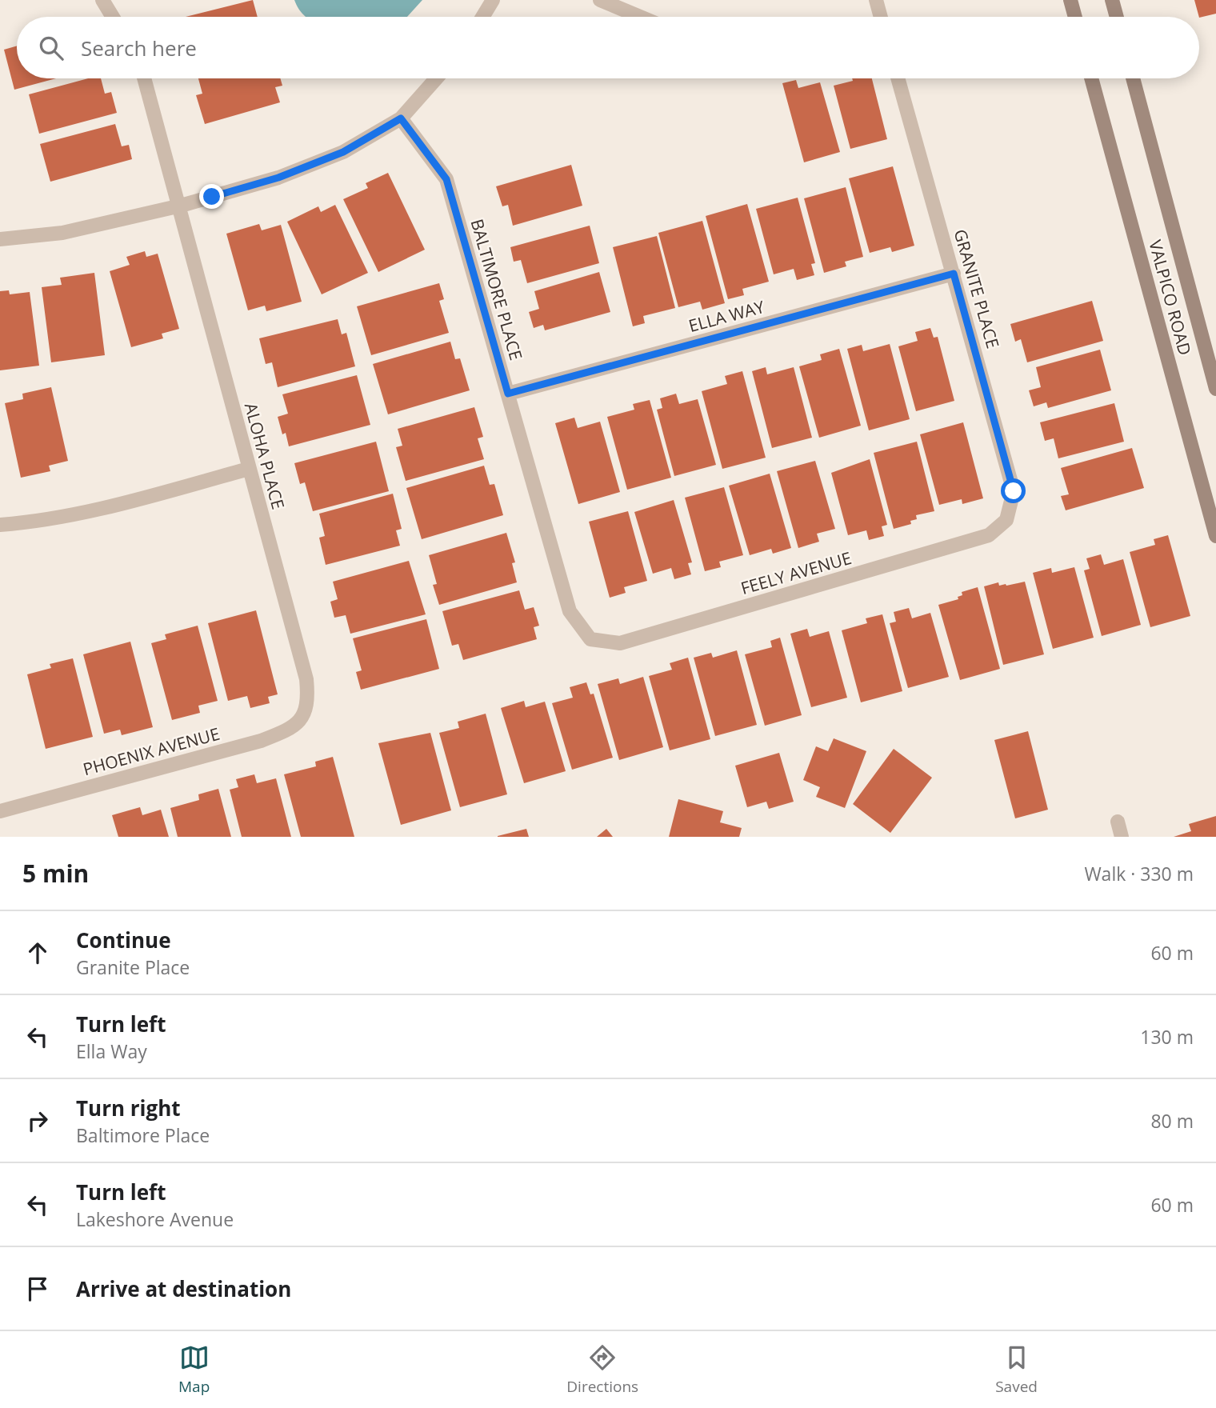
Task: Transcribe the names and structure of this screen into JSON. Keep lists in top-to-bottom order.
{
  "streets": {
    "main road": ["VALPICO ROAD"],
    "street": [
      "GRANITE PLACE",
      "BALTIMORE PLACE",
      "ELLA WAY",
      "ALOHA PLACE",
      "FEELY AVENUE",
      "PHOENIX AVENUE"
    ]
  },
  "crossings": [
    ["GRANITE PLACE", "ELLA WAY"],
    ["GRANITE PLACE", "FEELY AVENUE"],
    ["BALTIMORE PLACE", "ELLA WAY"],
    ["BALTIMORE PLACE", "FEELY AVENUE"],
    ["ALOHA PLACE", "PHOENIX AVENUE"]
  ],
  "page": {
    "search": "Search here",
    "heading": ["5 min", "Walk · 330 m"],
    "list": [
      ["Continue", "Granite Place", "60 m"],
      ["Turn left", "Ella Way", "130 m"],
      ["Turn right", "Baltimore Place", "80 m"],
      ["Turn left", "Lakeshore Avenue", "60 m"],
      "Arrive at destination"
    ],
    "nav": ["Map", "Directions", "Saved"]
  }
}
